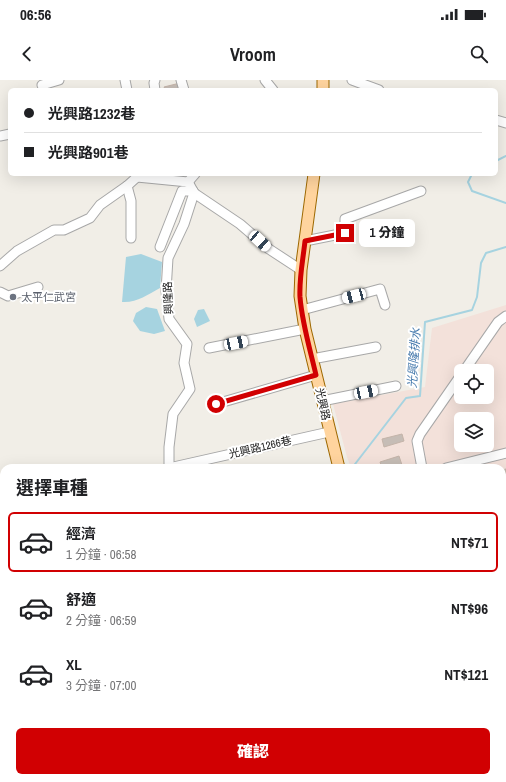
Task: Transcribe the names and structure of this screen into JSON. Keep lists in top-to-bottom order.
{
  "streets": {
    "main road": ["光興路"],
    "street": ["興隆路", "光興路1266巷"]
  },
  "crossings": [
    ["光興路", "光興路1266巷"]
  ],
  "water": ["光興隆排水"],
  "places": ["太平仁武宮"],
  "page": {
    "status": "06:56",
    "header": "Vroom",
    "banner": ["光興路1232巷", "光興路901巷"],
    "bubble": "1 分鐘",
    "heading": "選擇車種",
    "list": [
      {
        "name": "經濟",
        "note": "1 分鐘 · 06:58",
        "value": "NT$71"
      },
      {
        "name": "舒適",
        "note": "2 分鐘 · 06:59",
        "value": "NT$96"
      },
      {
        "name": "XL",
        "note": "3 分鐘 · 07:00",
        "value": "NT$121"
      }
    ],
    "buttons": "確認"
  }
}
